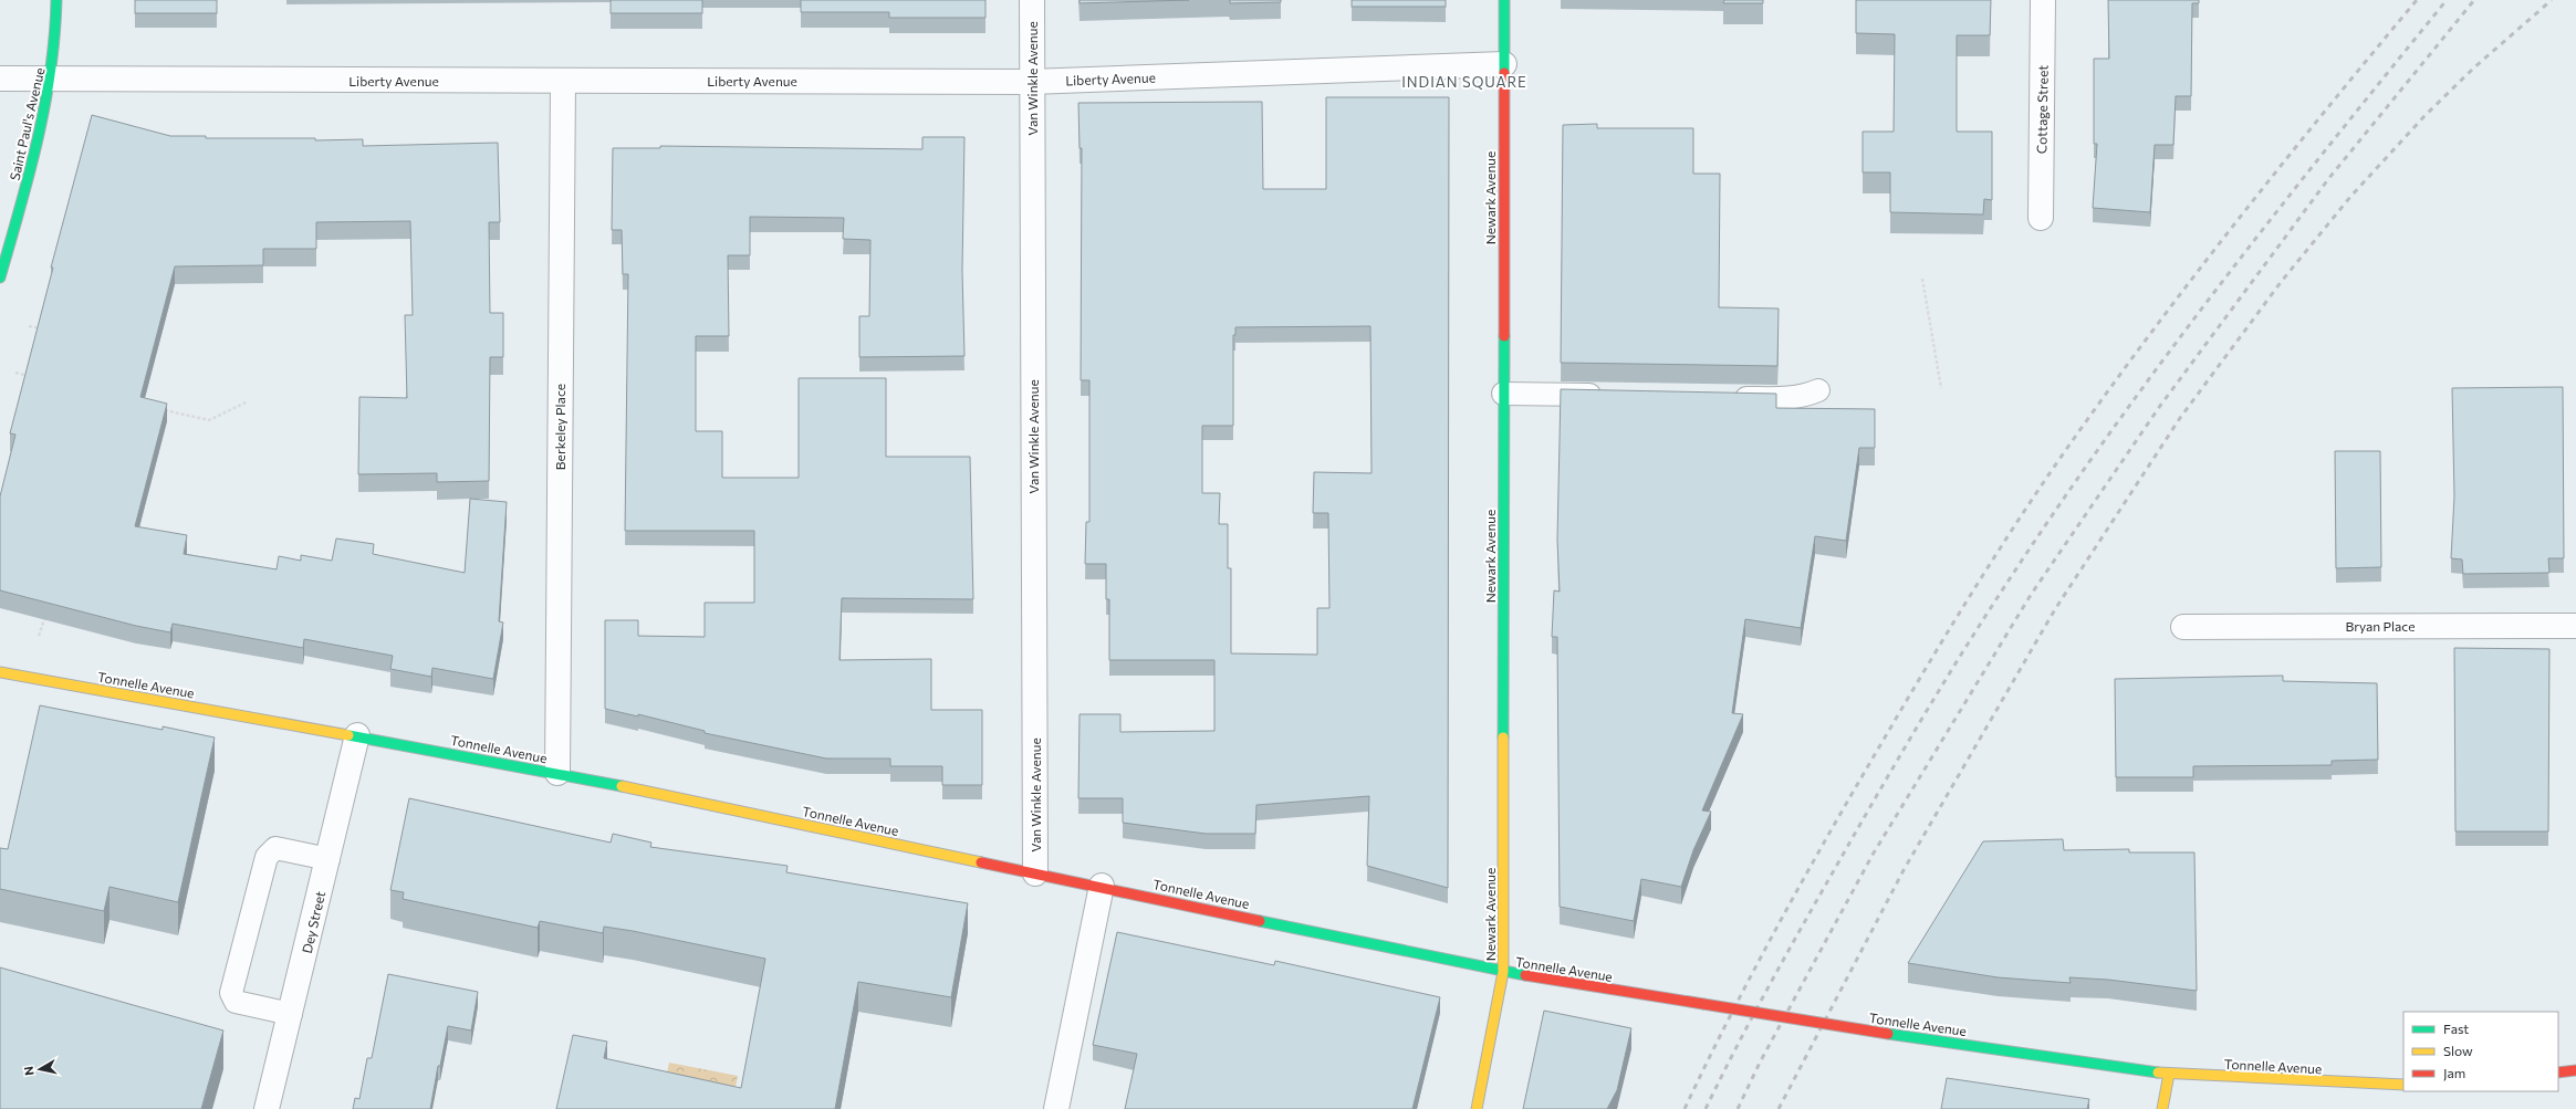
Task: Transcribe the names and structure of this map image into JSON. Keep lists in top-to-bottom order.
{
  "streets": {
    "street": [
      "Van Winkle Avenue",
      "Liberty Avenue",
      "Cottage Street",
      "Saint Paul's Avenue",
      "Newark Avenue",
      "Berkeley Place",
      "Bryan Place",
      "Tonnelle Avenue",
      "Dey Street"
    ]
  },
  "crossings": [
    ["Van Winkle Avenue", "Liberty Avenue"],
    ["Van Winkle Avenue", "Tonnelle Avenue"],
    ["Liberty Avenue", "Saint Paul's Avenue"],
    ["Liberty Avenue", "Newark Avenue"],
    ["Liberty Avenue", "Berkeley Place"],
    ["Newark Avenue", "Tonnelle Avenue"],
    ["Berkeley Place", "Tonnelle Avenue"],
    ["Tonnelle Avenue", "Dey Street"]
  ],
  "districts": ["INDIAN SQUARE"],
  "legend": ["Fast", "Slow", "Jam"],
  "north": "left"
}
